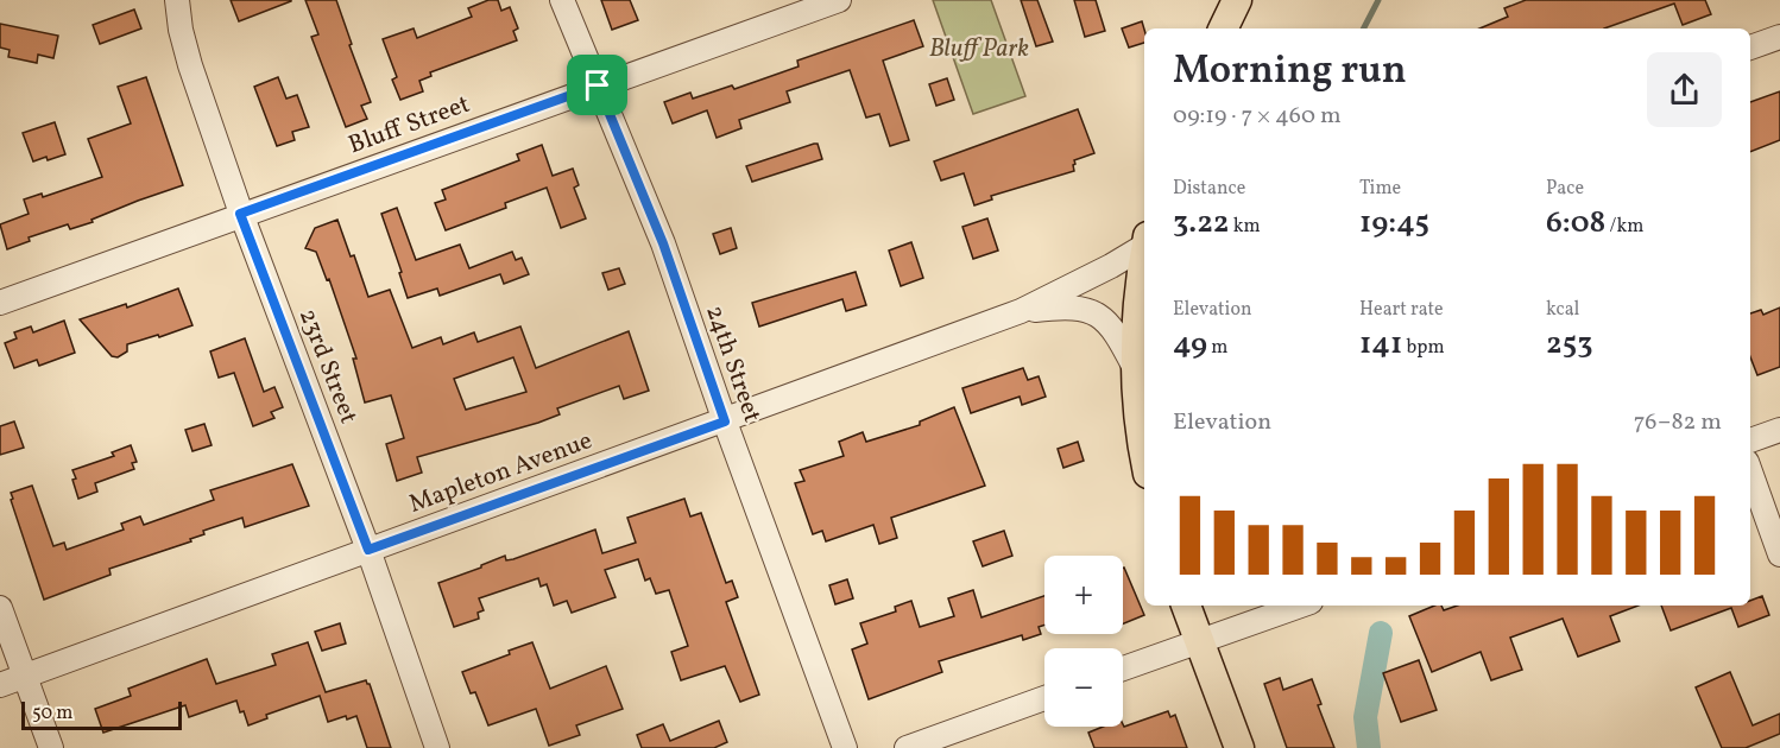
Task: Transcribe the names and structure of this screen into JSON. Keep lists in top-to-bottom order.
{
  "streets": {
    "street": [
      "Bluff Street",
      "24th Street",
      "23rd Street",
      "Mapleton Avenue"
    ]
  },
  "crossings": [
    ["Bluff Street", "24th Street"],
    ["Bluff Street", "23rd Street"],
    ["24th Street", "Mapleton Avenue"],
    ["23rd Street", "Mapleton Avenue"]
  ],
  "parks": ["Bluff Park"],
  "scale_bar": "50 m",
  "page": {
    "heading": ["Morning run", "09:19 · 7 × 460 m"],
    "stats": [
      ["Distance", "3.22 km"],
      ["Time", "19:45"],
      ["Pace", "6:08 /km"],
      ["Elevation", "49 m"],
      ["Heart rate", "141 bpm"],
      ["kcal", "253"]
    ],
    "chart": ["Elevation", "76–82 m"],
    "map_buttons": ["+", "−"],
    "scale": "50 m"
  }
}
